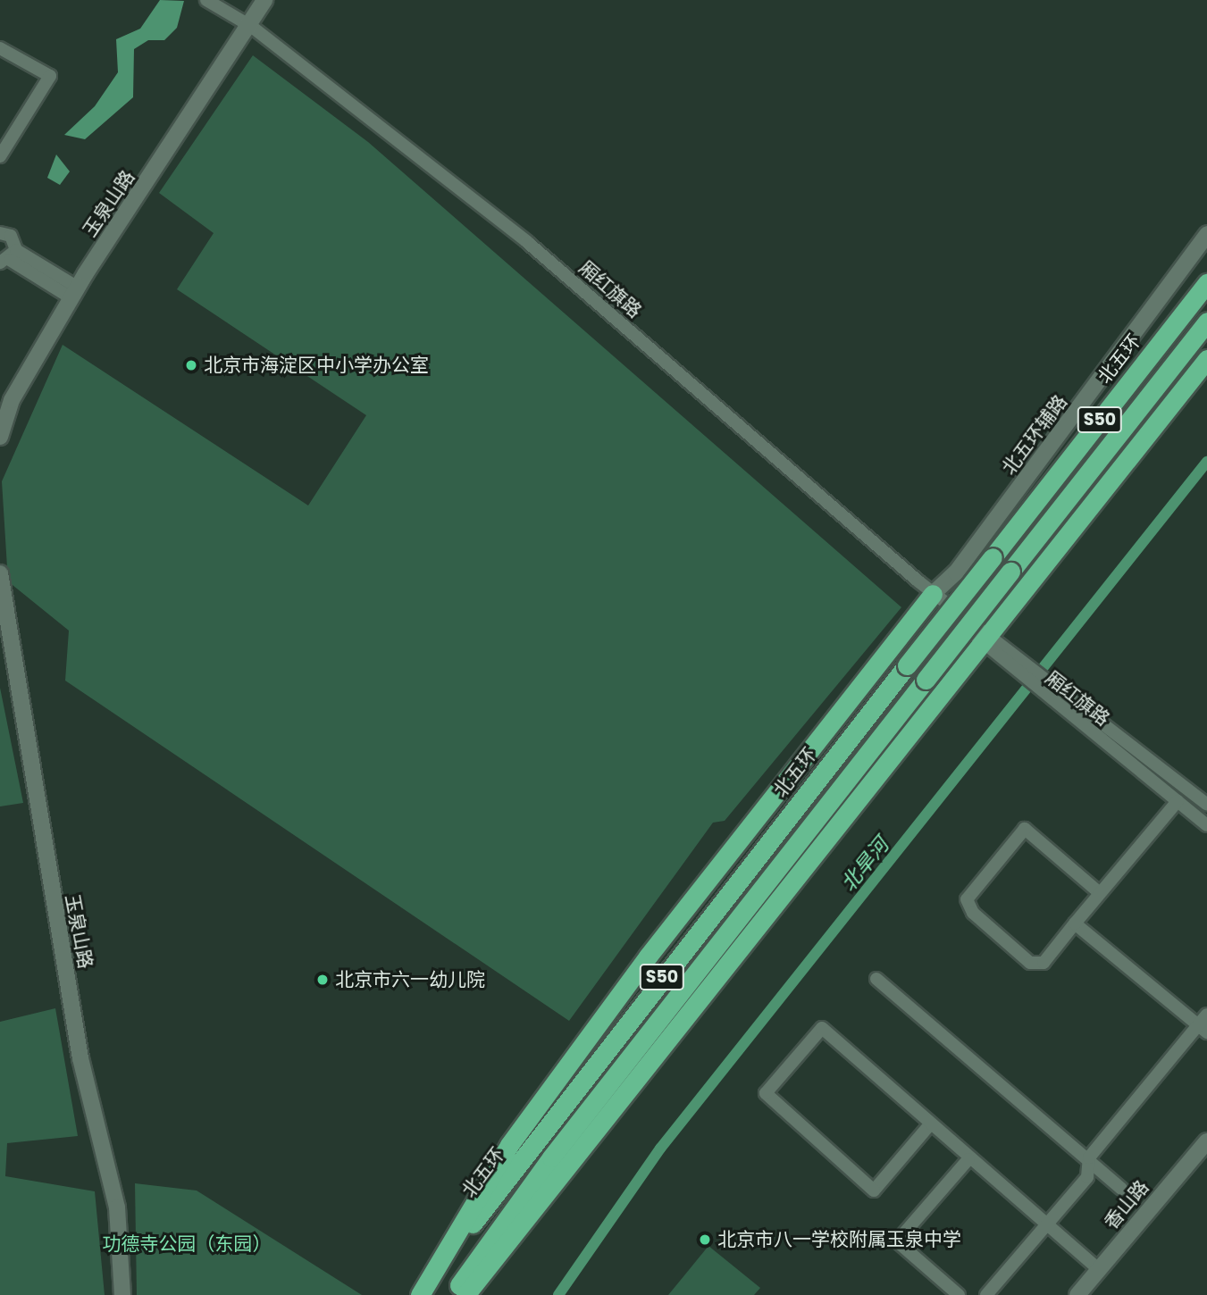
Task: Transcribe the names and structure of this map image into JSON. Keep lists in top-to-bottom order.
{
  "streets": {
    "highway": ["北五环", "S50"],
    "street": [
      "玉泉山路",
      "厢红旗路",
      "北五环辅路",
      "香山路"
    ]
  },
  "crossings": [
    ["玉泉山路", "厢红旗路"],
    ["厢红旗路", "北五环辅路"]
  ],
  "water": ["北旱河"],
  "parks": ["功德寺公园（东园）"],
  "places": ["北京市海淀区中小学办公室", "北京市六一幼儿院", "北京市八一学校附属玉泉中学"]
}
